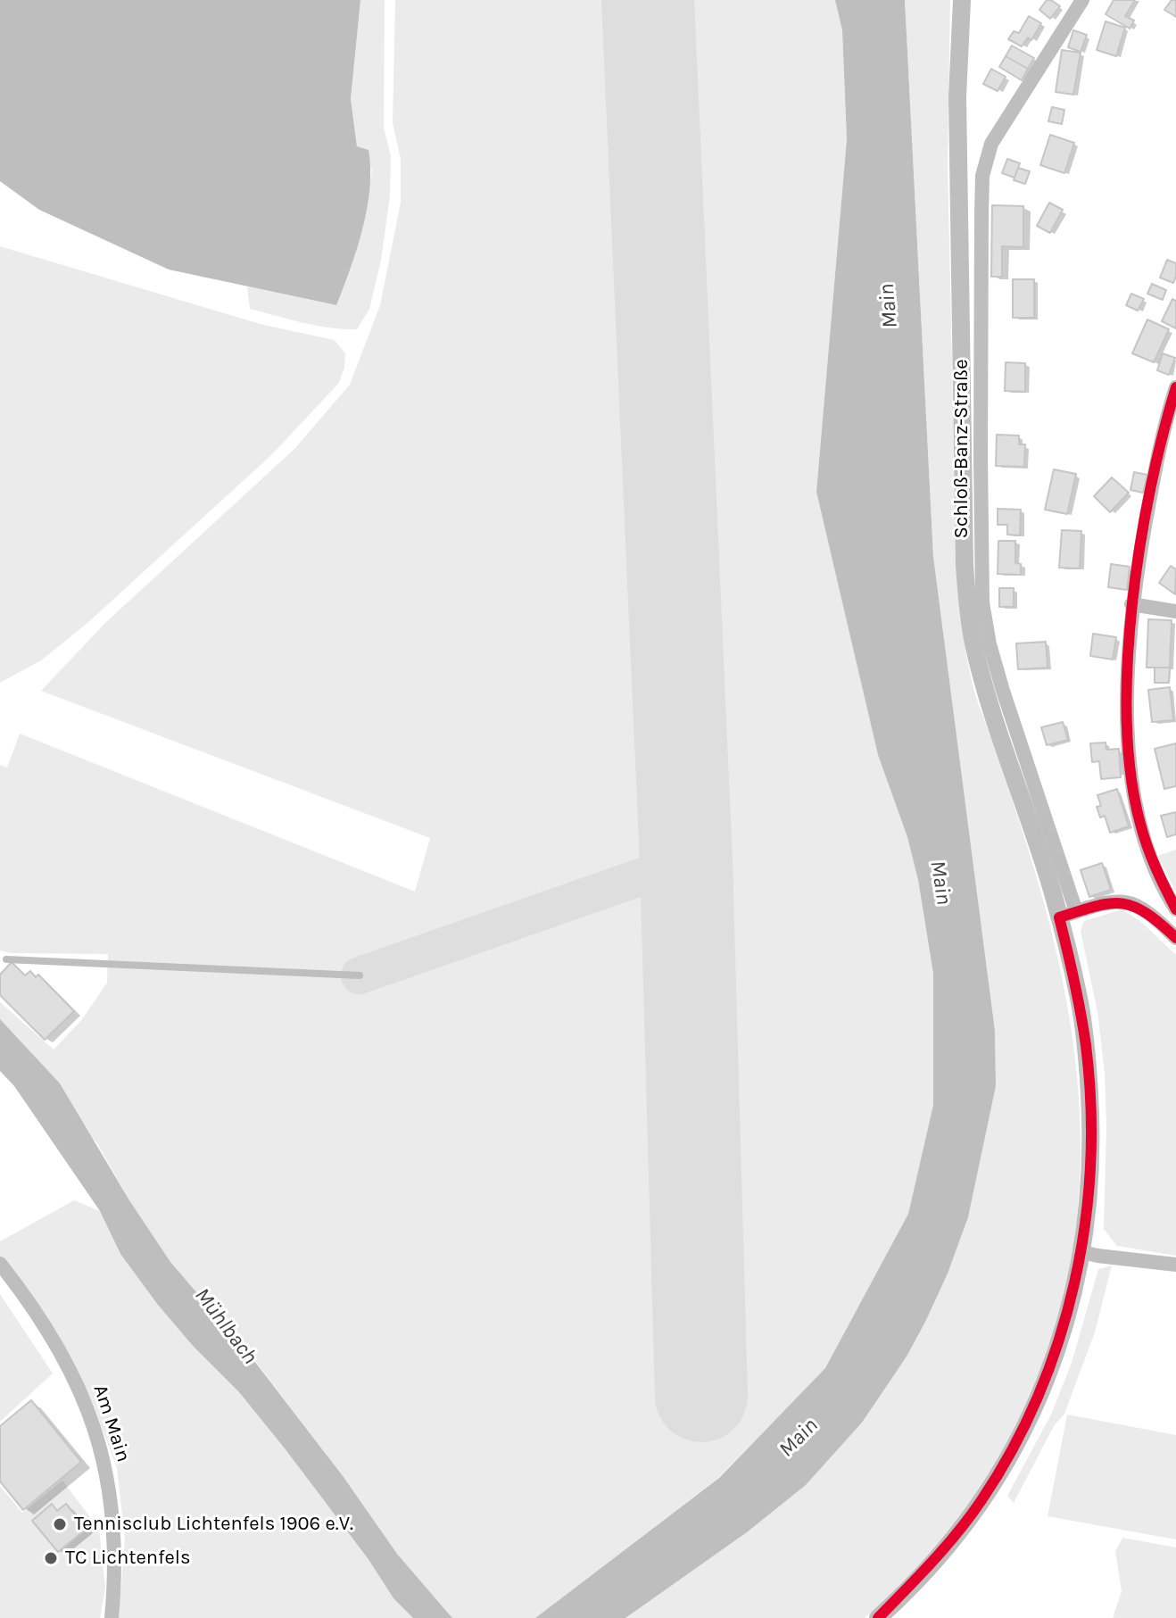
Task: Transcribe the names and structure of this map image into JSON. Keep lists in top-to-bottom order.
{
  "streets": {
    "street": ["Schloß-Banz-Straße", "Am Main"]
  },
  "water": ["Main", "Mühlbach"],
  "places": ["Tennisclub Lichtenfels 1906 e.V.", "TC Lichtenfels"]
}
